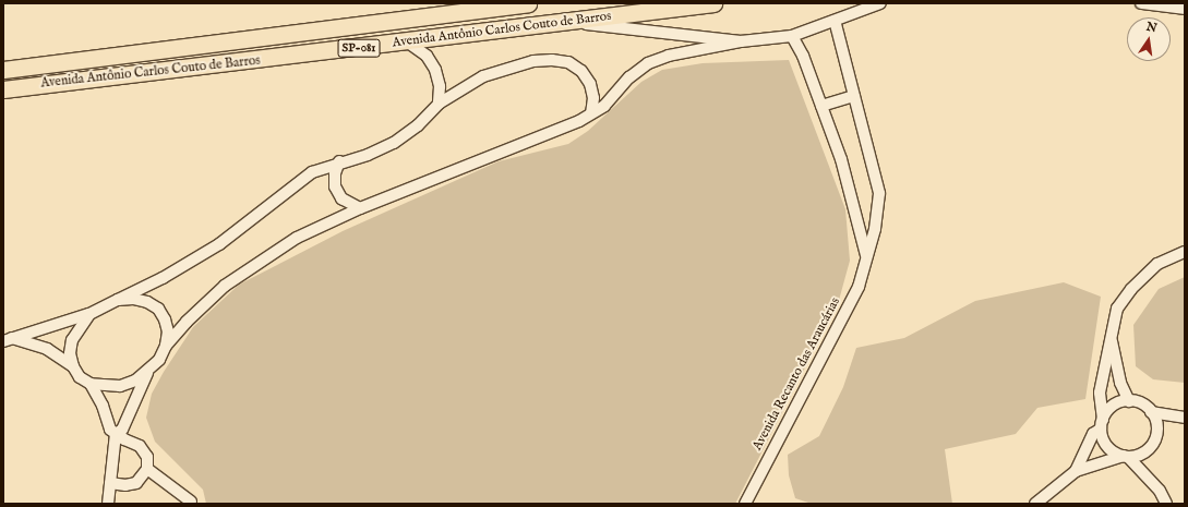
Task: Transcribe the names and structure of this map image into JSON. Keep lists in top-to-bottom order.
{
  "streets": {
    "main road": ["Avenida Antônio Carlos Couto de Barros", "SP-081"],
    "street": ["Avenida Recanto das Araucárias"]
  },
  "north": "top"
}
